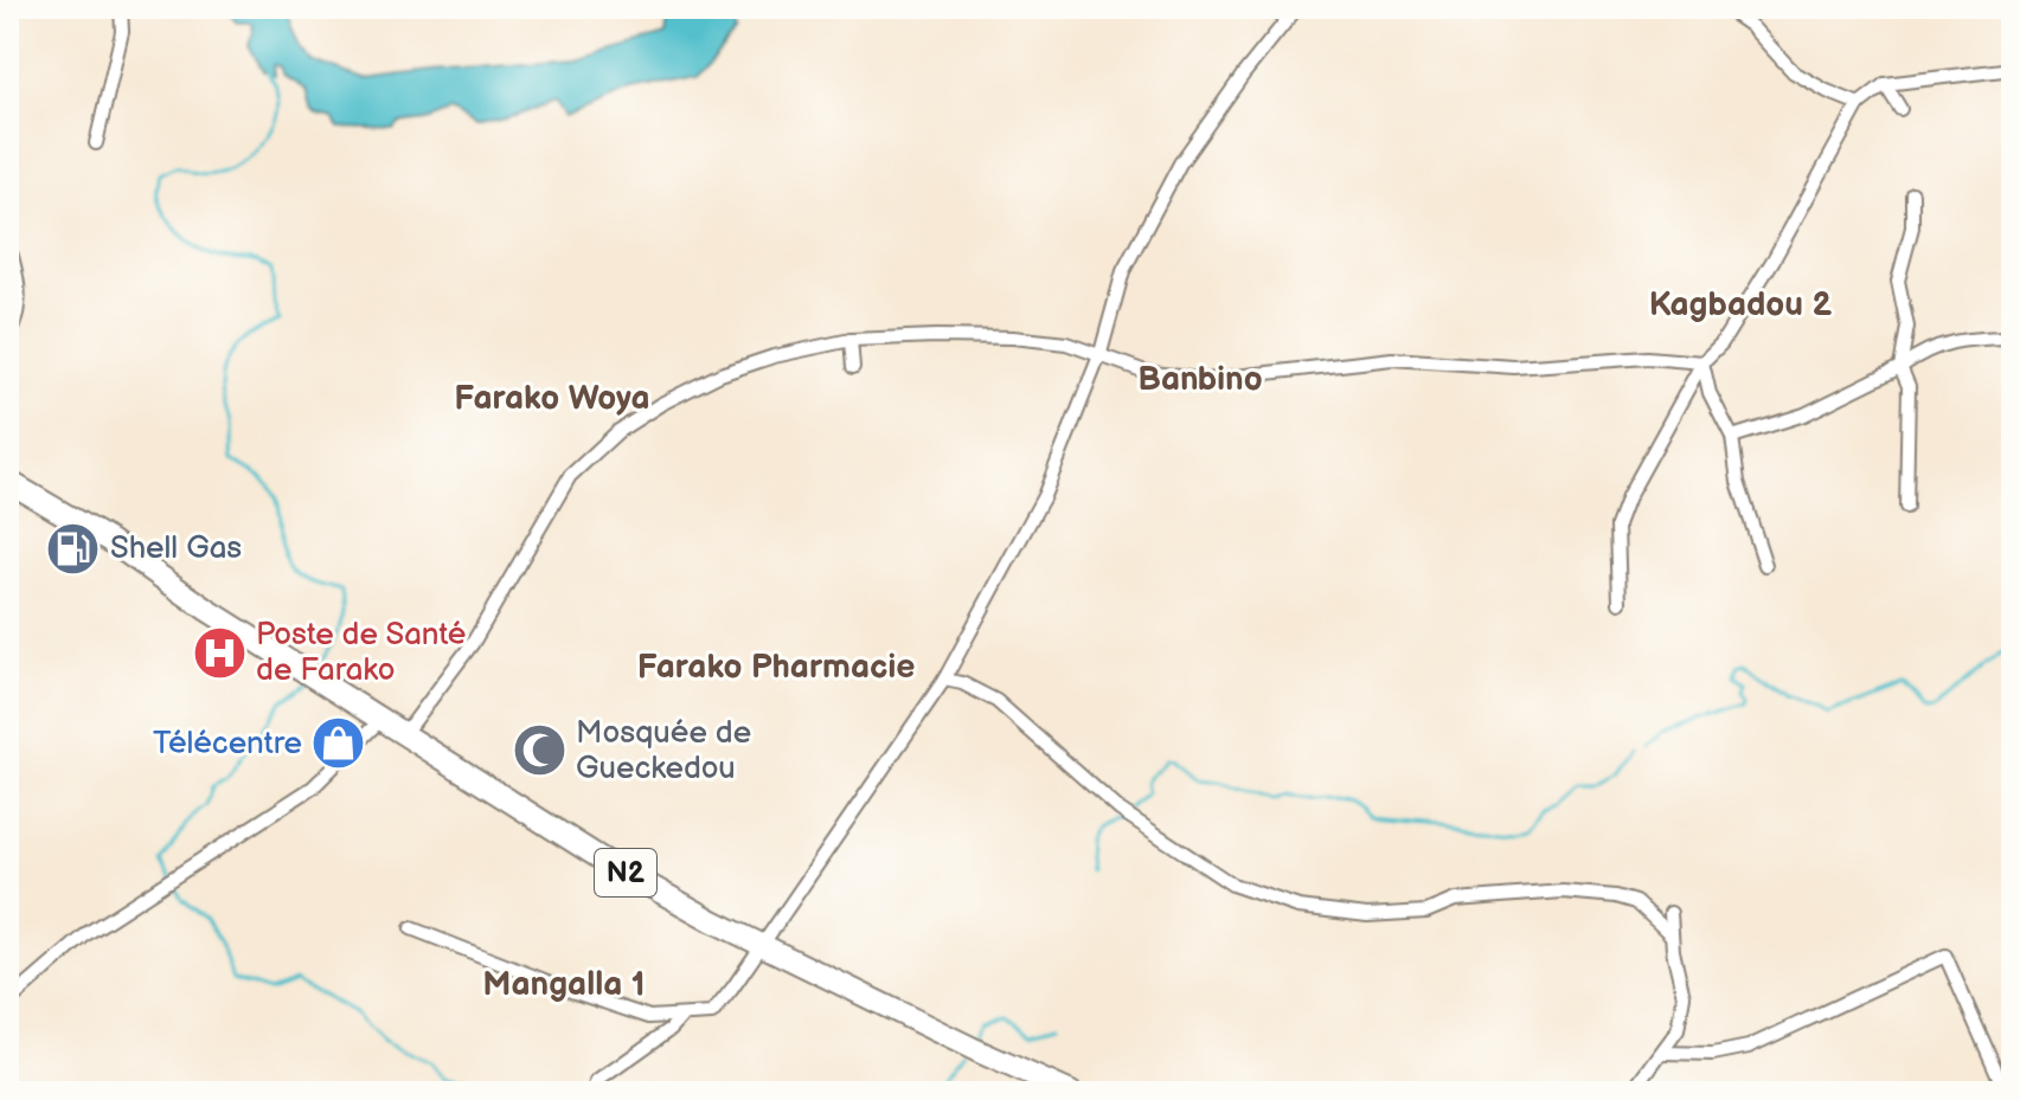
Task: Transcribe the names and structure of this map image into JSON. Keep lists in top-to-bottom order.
{
  "streets": {
    "highway": ["N2"]
  },
  "districts": [
    "Kagbadou 2",
    "Banbino",
    "Farako Woya",
    "Farako Pharmacie",
    "Mangalla 1"
  ],
  "places": {
    "fuel station": ["Shell Gas"],
    "hospital": ["Poste de Santé de Farako"],
    "shop": ["Télécentre"],
    "mosque": ["Mosquée de Gueckedou"]
  }
}
